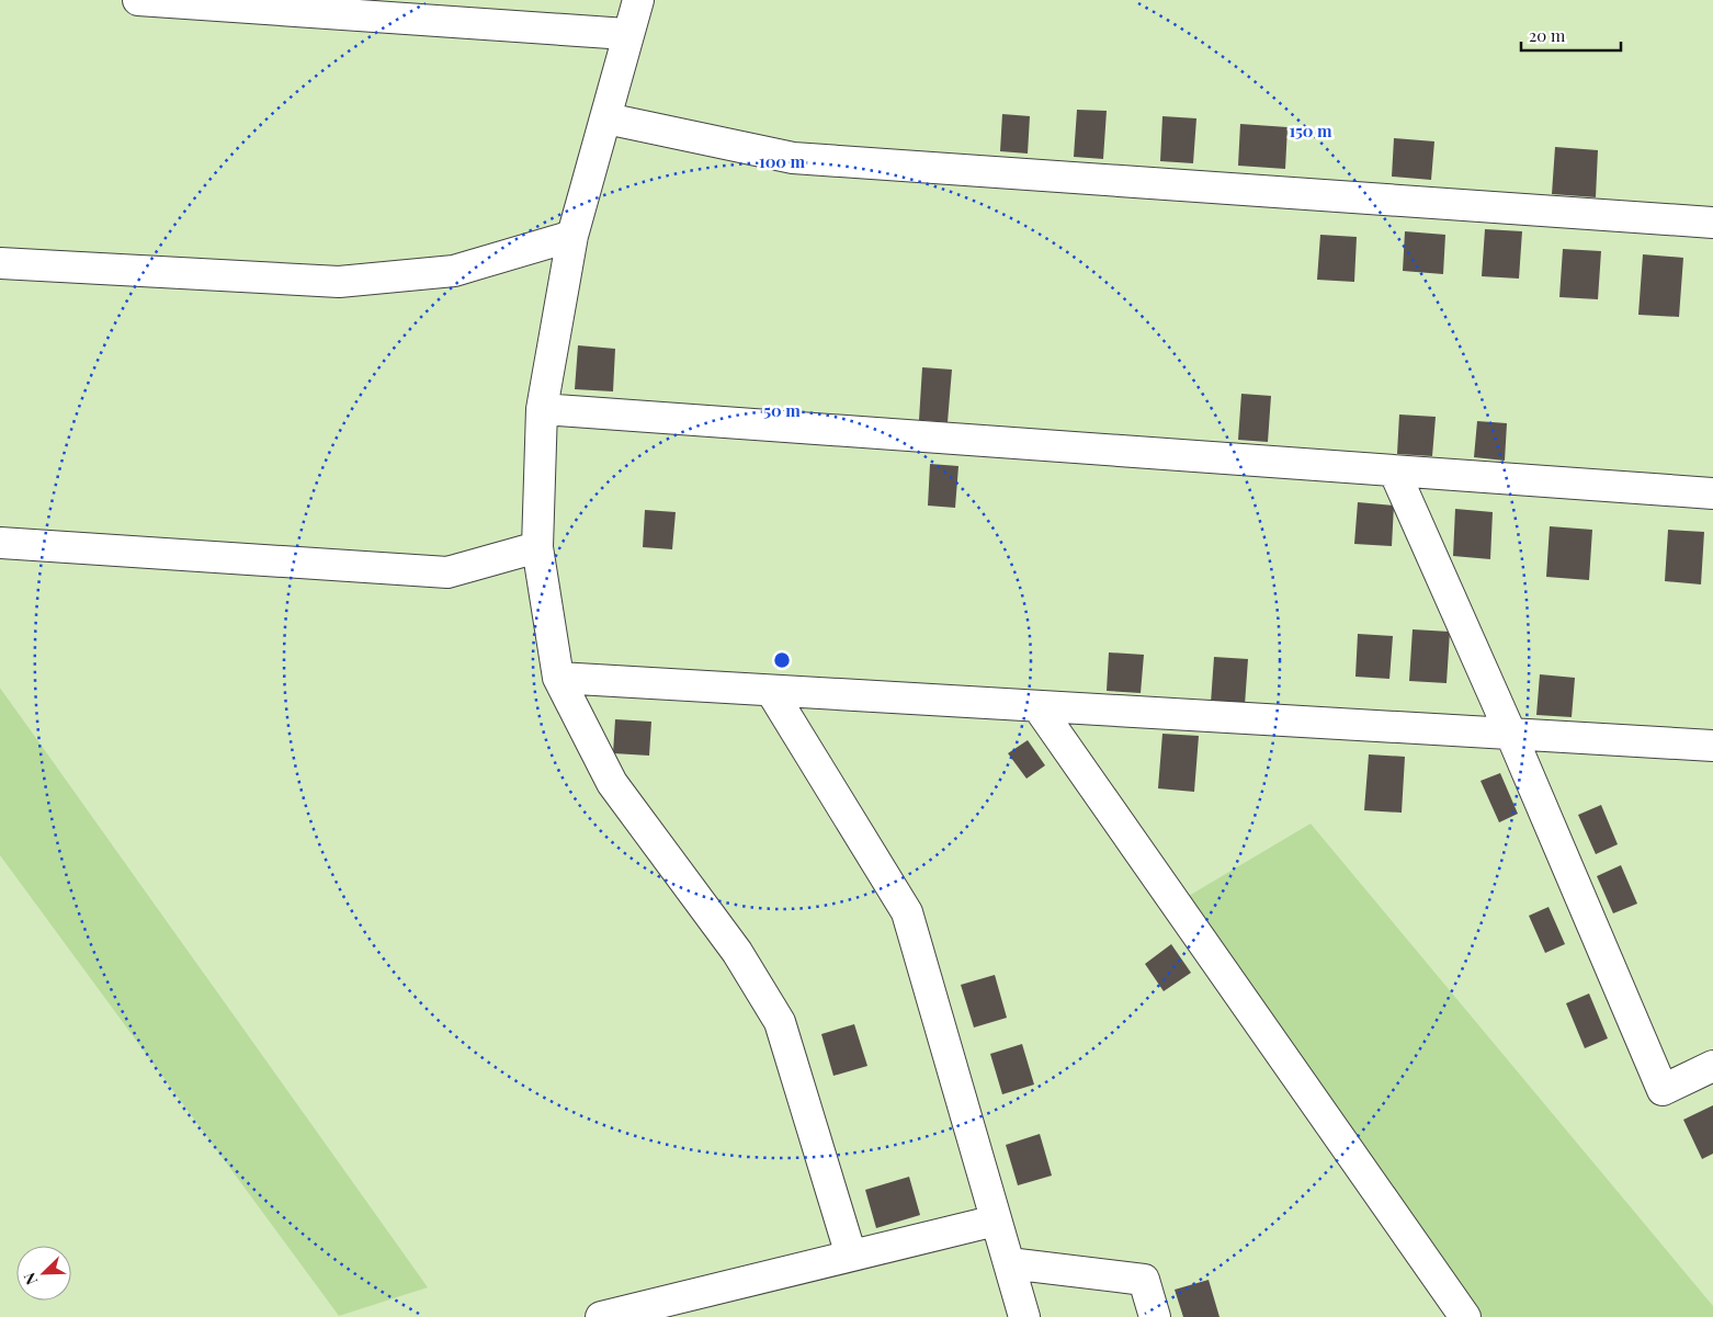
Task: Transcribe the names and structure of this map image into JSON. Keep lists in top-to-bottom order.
{
  "scale_bar": "20 m",
  "north": "bottom left",
  "rings": ["150 m", "100 m", "50 m"]
}
